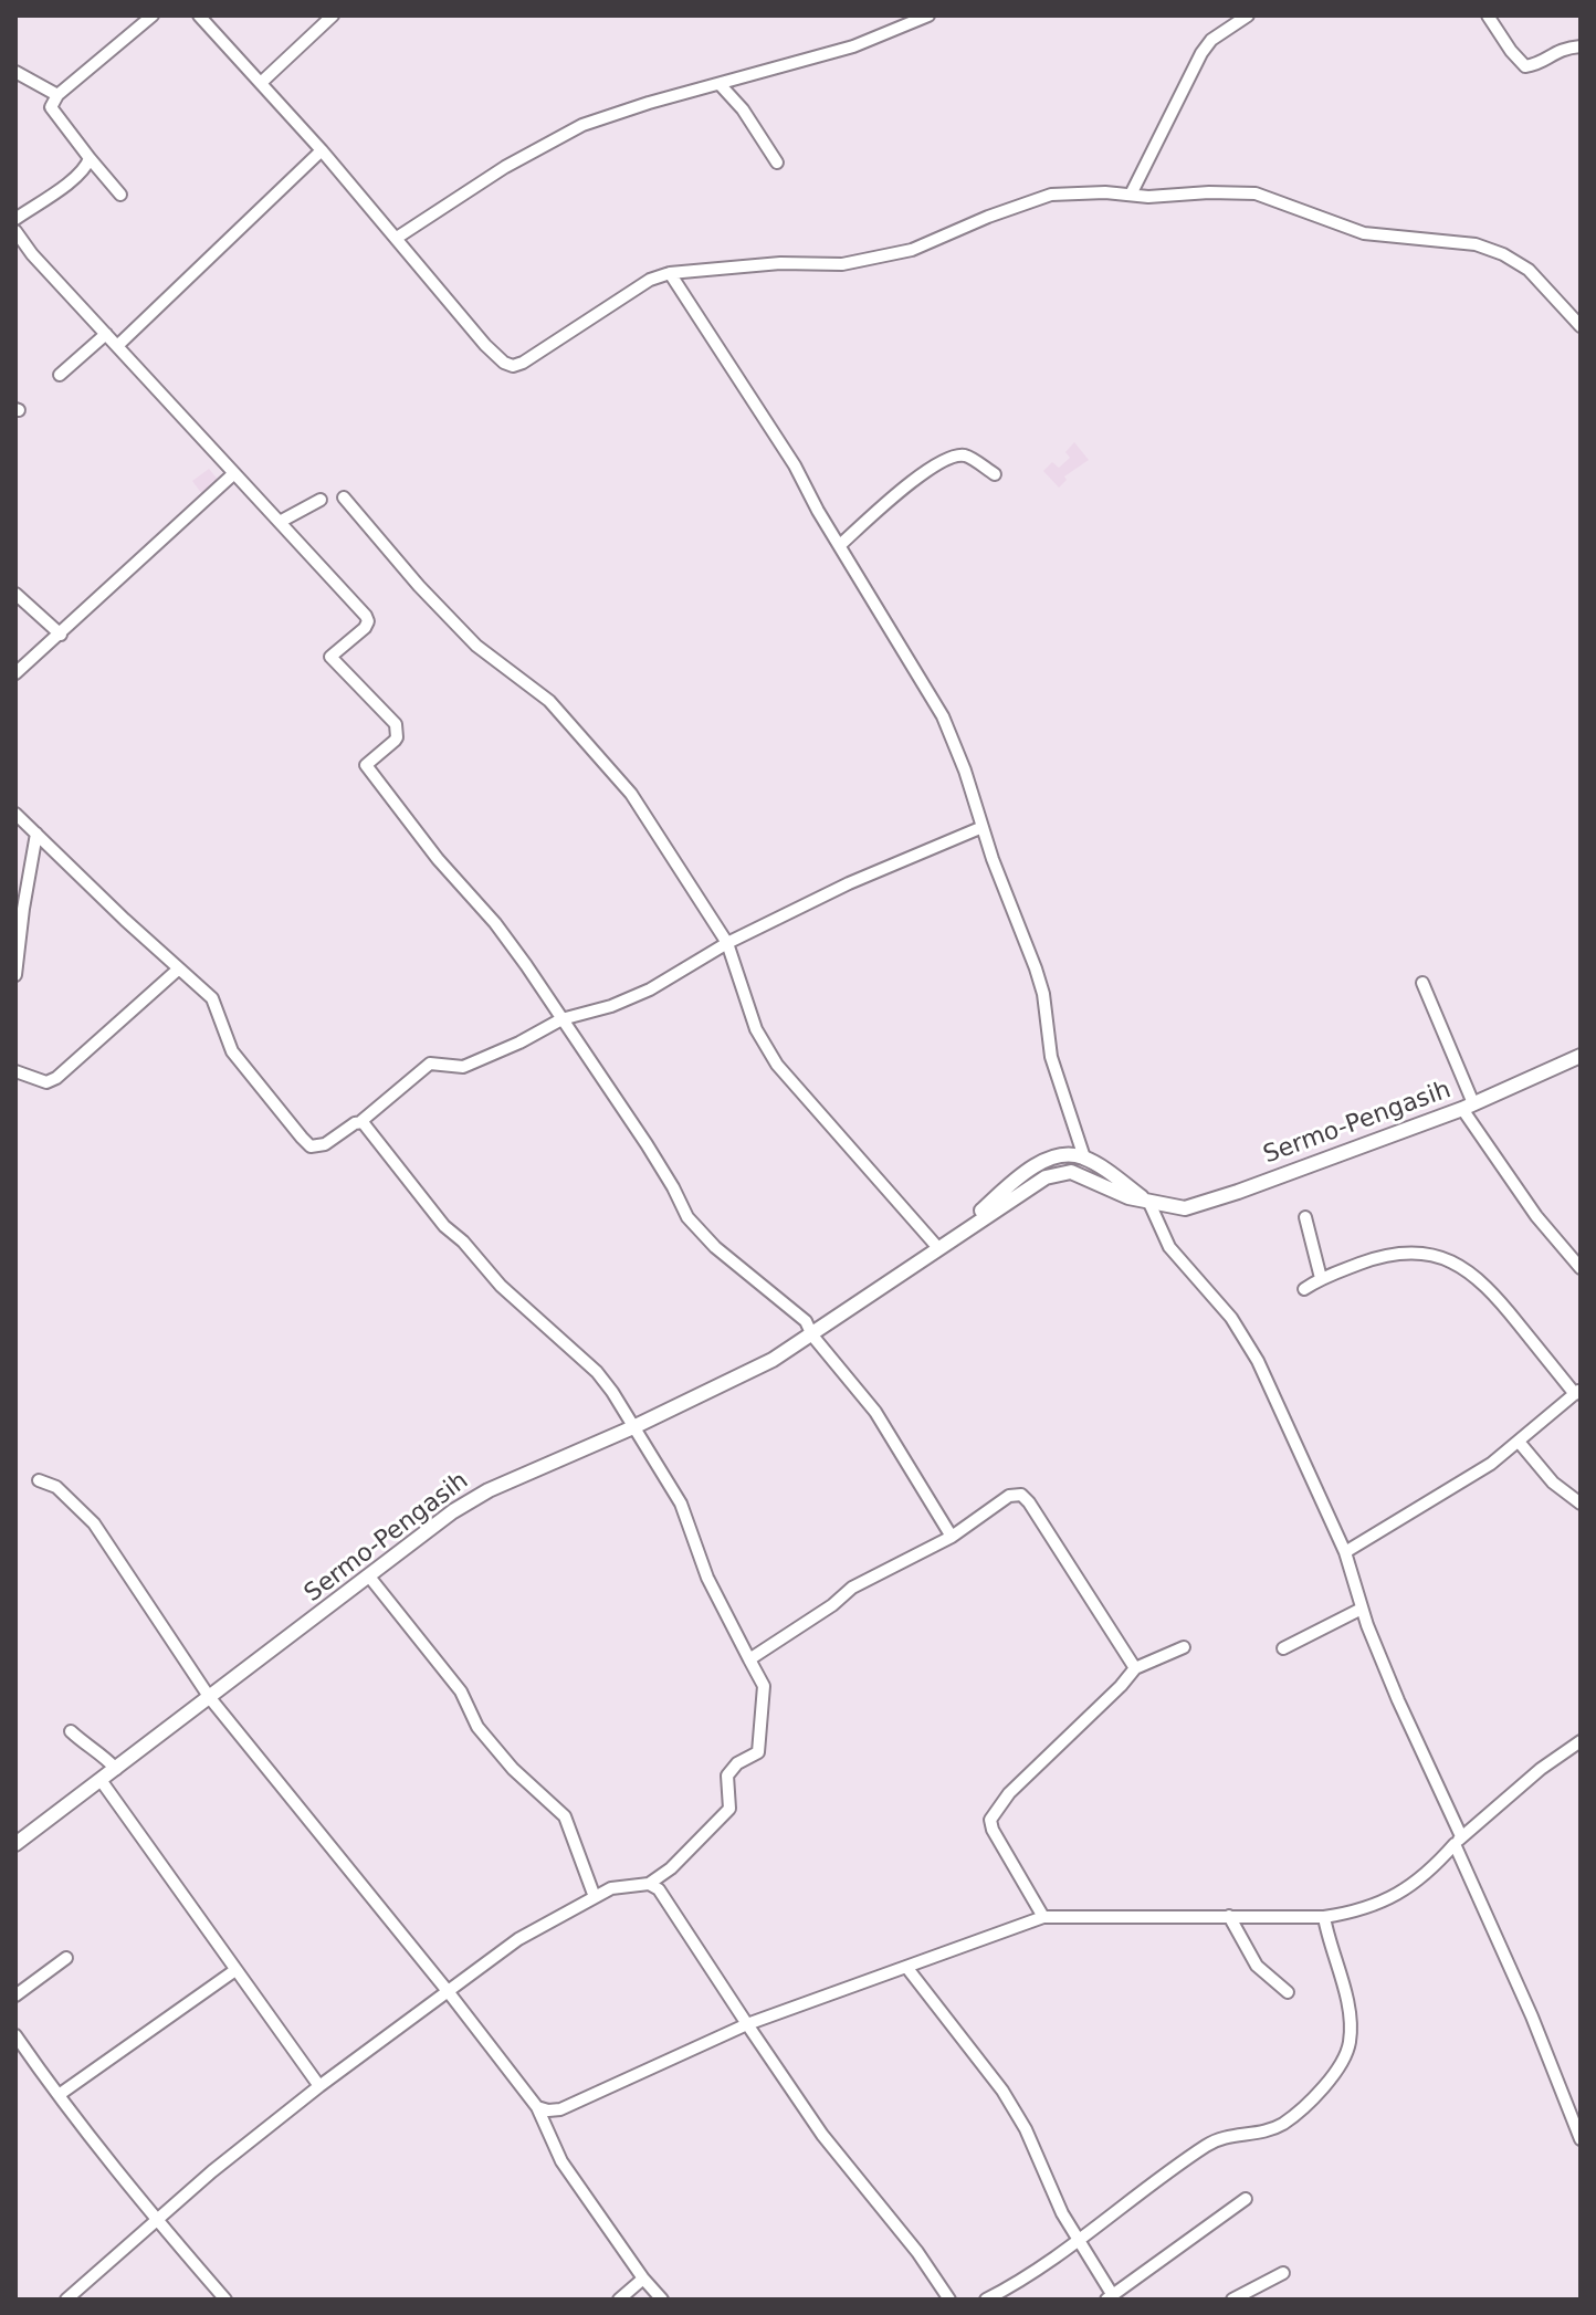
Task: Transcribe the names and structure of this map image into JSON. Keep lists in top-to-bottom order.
{
  "streets": {
    "main road": ["Sermo-Pengasih"]
  }
}
